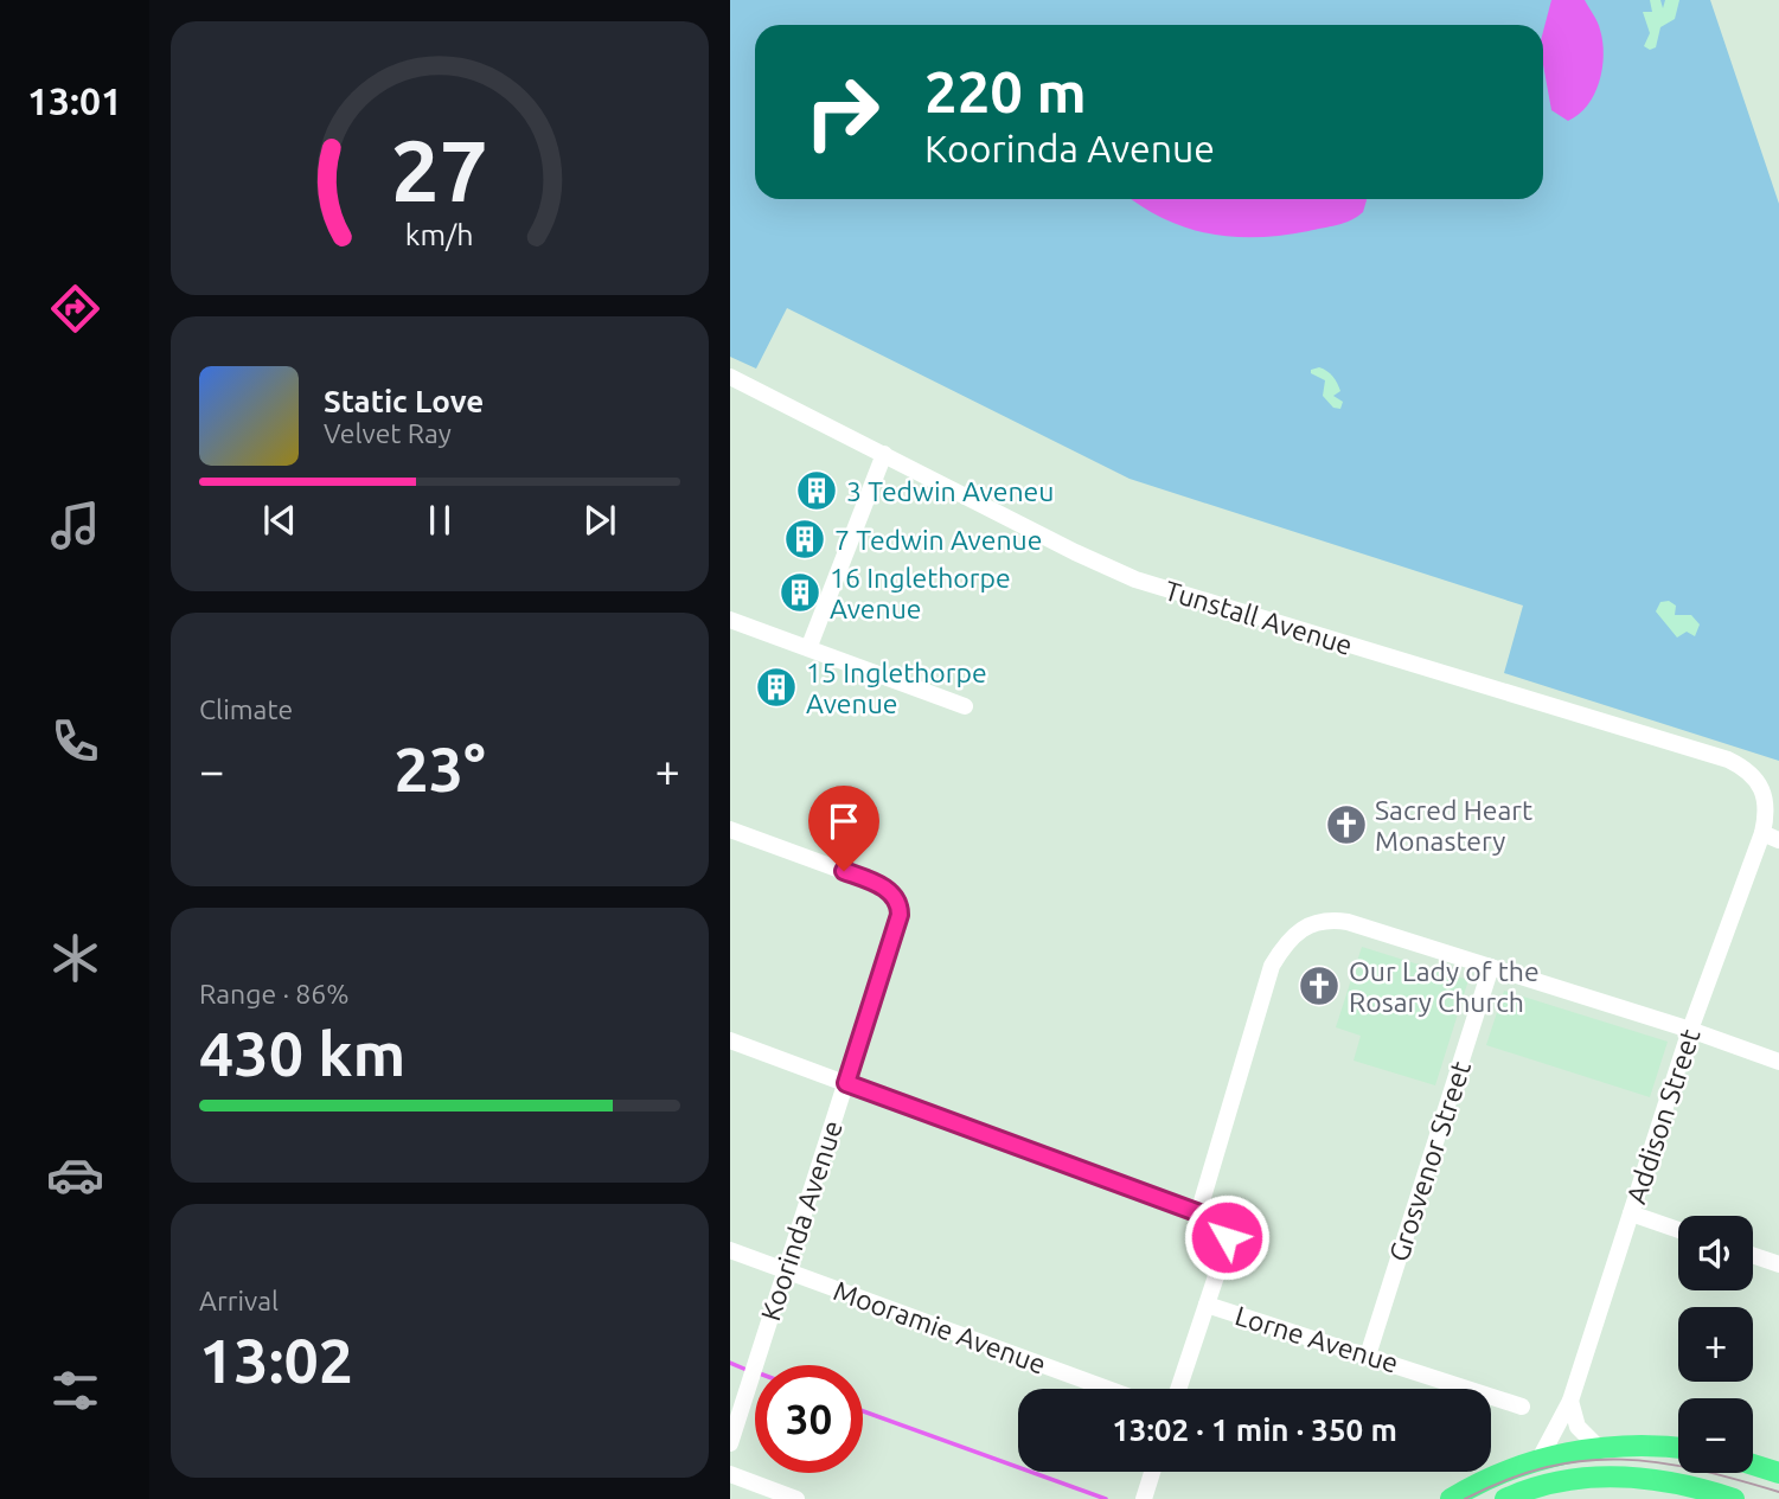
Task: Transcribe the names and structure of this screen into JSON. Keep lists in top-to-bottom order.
{
  "streets": {
    "street": [
      "Tunstall Avenue",
      "Addison Street",
      "Grosvenor Street",
      "Koorinda Avenue",
      "Mooramie Avenue",
      "Lorne Avenue"
    ]
  },
  "crossings": [
    ["Tunstall Avenue", "Addison Street"],
    ["Grosvenor Street", "Lorne Avenue"],
    ["Koorinda Avenue", "Mooramie Avenue"]
  ],
  "places": {
    "building": [
      "3 Tedwin Aveneu",
      "7 Tedwin Avenue",
      "16 Inglethorpe Avenue",
      "15 Inglethorpe Avenue"
    ],
    "church": ["Sacred Heart Monastery", "Our Lady of the Rosary Church"]
  },
  "page": {
    "tabs": "13:01",
    "turn": ["220 m", "Koorinda Avenue"],
    "song": ["Static Love", "Velvet Ray"],
    "tile": [
      "Climate",
      ["Range · 86%", "430 km"],
      ["Arrival", "13:02"]
    ],
    "heat": ["−", "23°", "+"],
    "map_buttons": ["+", "−"],
    "limit": "30",
    "trip": "13:02 · 1 min · 350 m",
    "gauge": ["27", "km/h"]
  }
}
